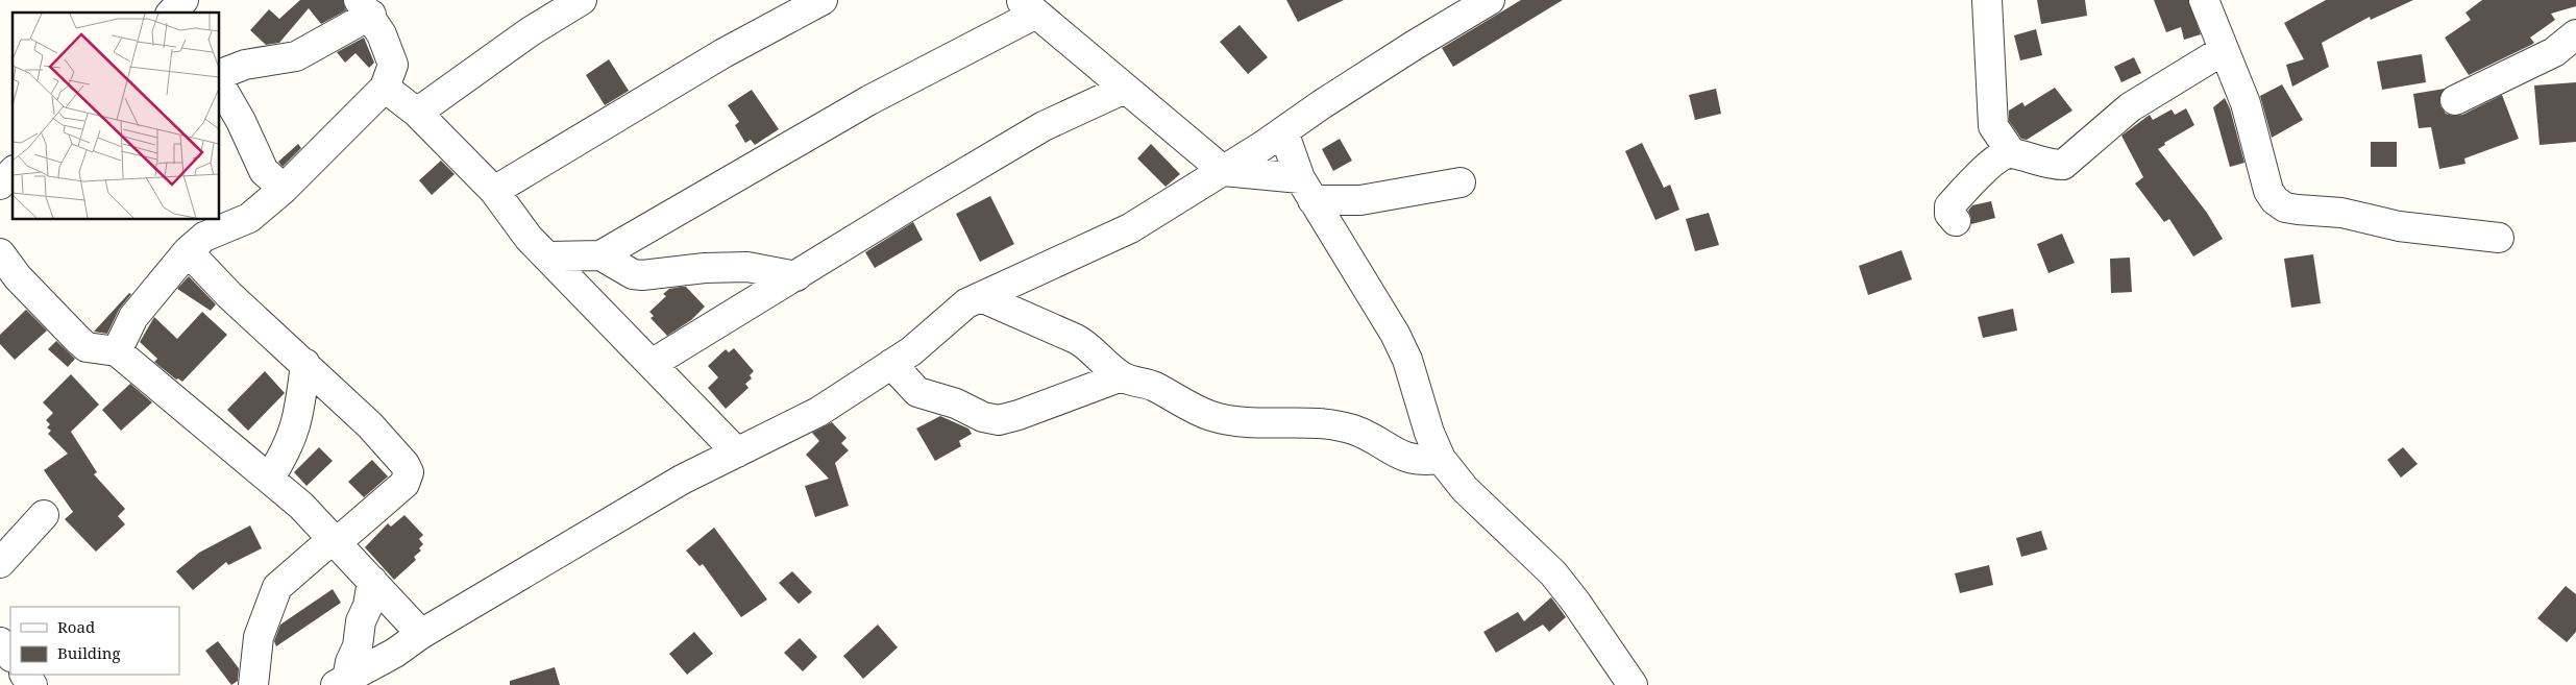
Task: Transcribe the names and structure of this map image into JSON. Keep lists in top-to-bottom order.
{
  "legend": ["Road", "Building"]
}
